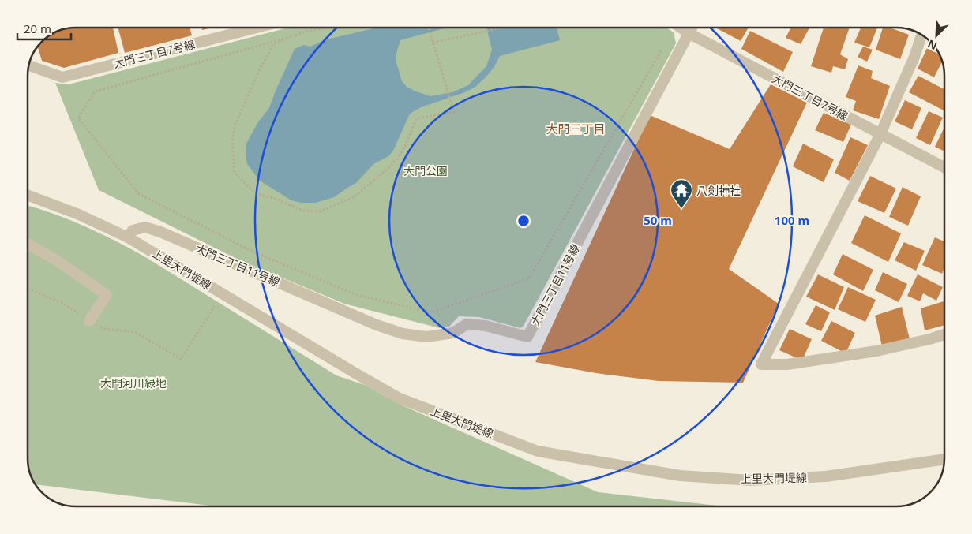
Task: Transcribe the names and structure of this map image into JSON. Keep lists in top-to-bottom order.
{
  "streets": {
    "street": ["大門三丁目7号線", "大門三丁目11号線", "上里大門堤線"]
  },
  "crossings": [
    ["大門三丁目7号線", "大門三丁目11号線"],
    ["大門三丁目11号線", "上里大門堤線"]
  ],
  "districts": ["大門三丁目"],
  "parks": ["大門公園", "大門河川緑地"],
  "places": {
    "temple": ["八剣神社"]
  },
  "scale_bar": "20 m",
  "north": "bottom left",
  "rings": ["50 m", "100 m"]
}
